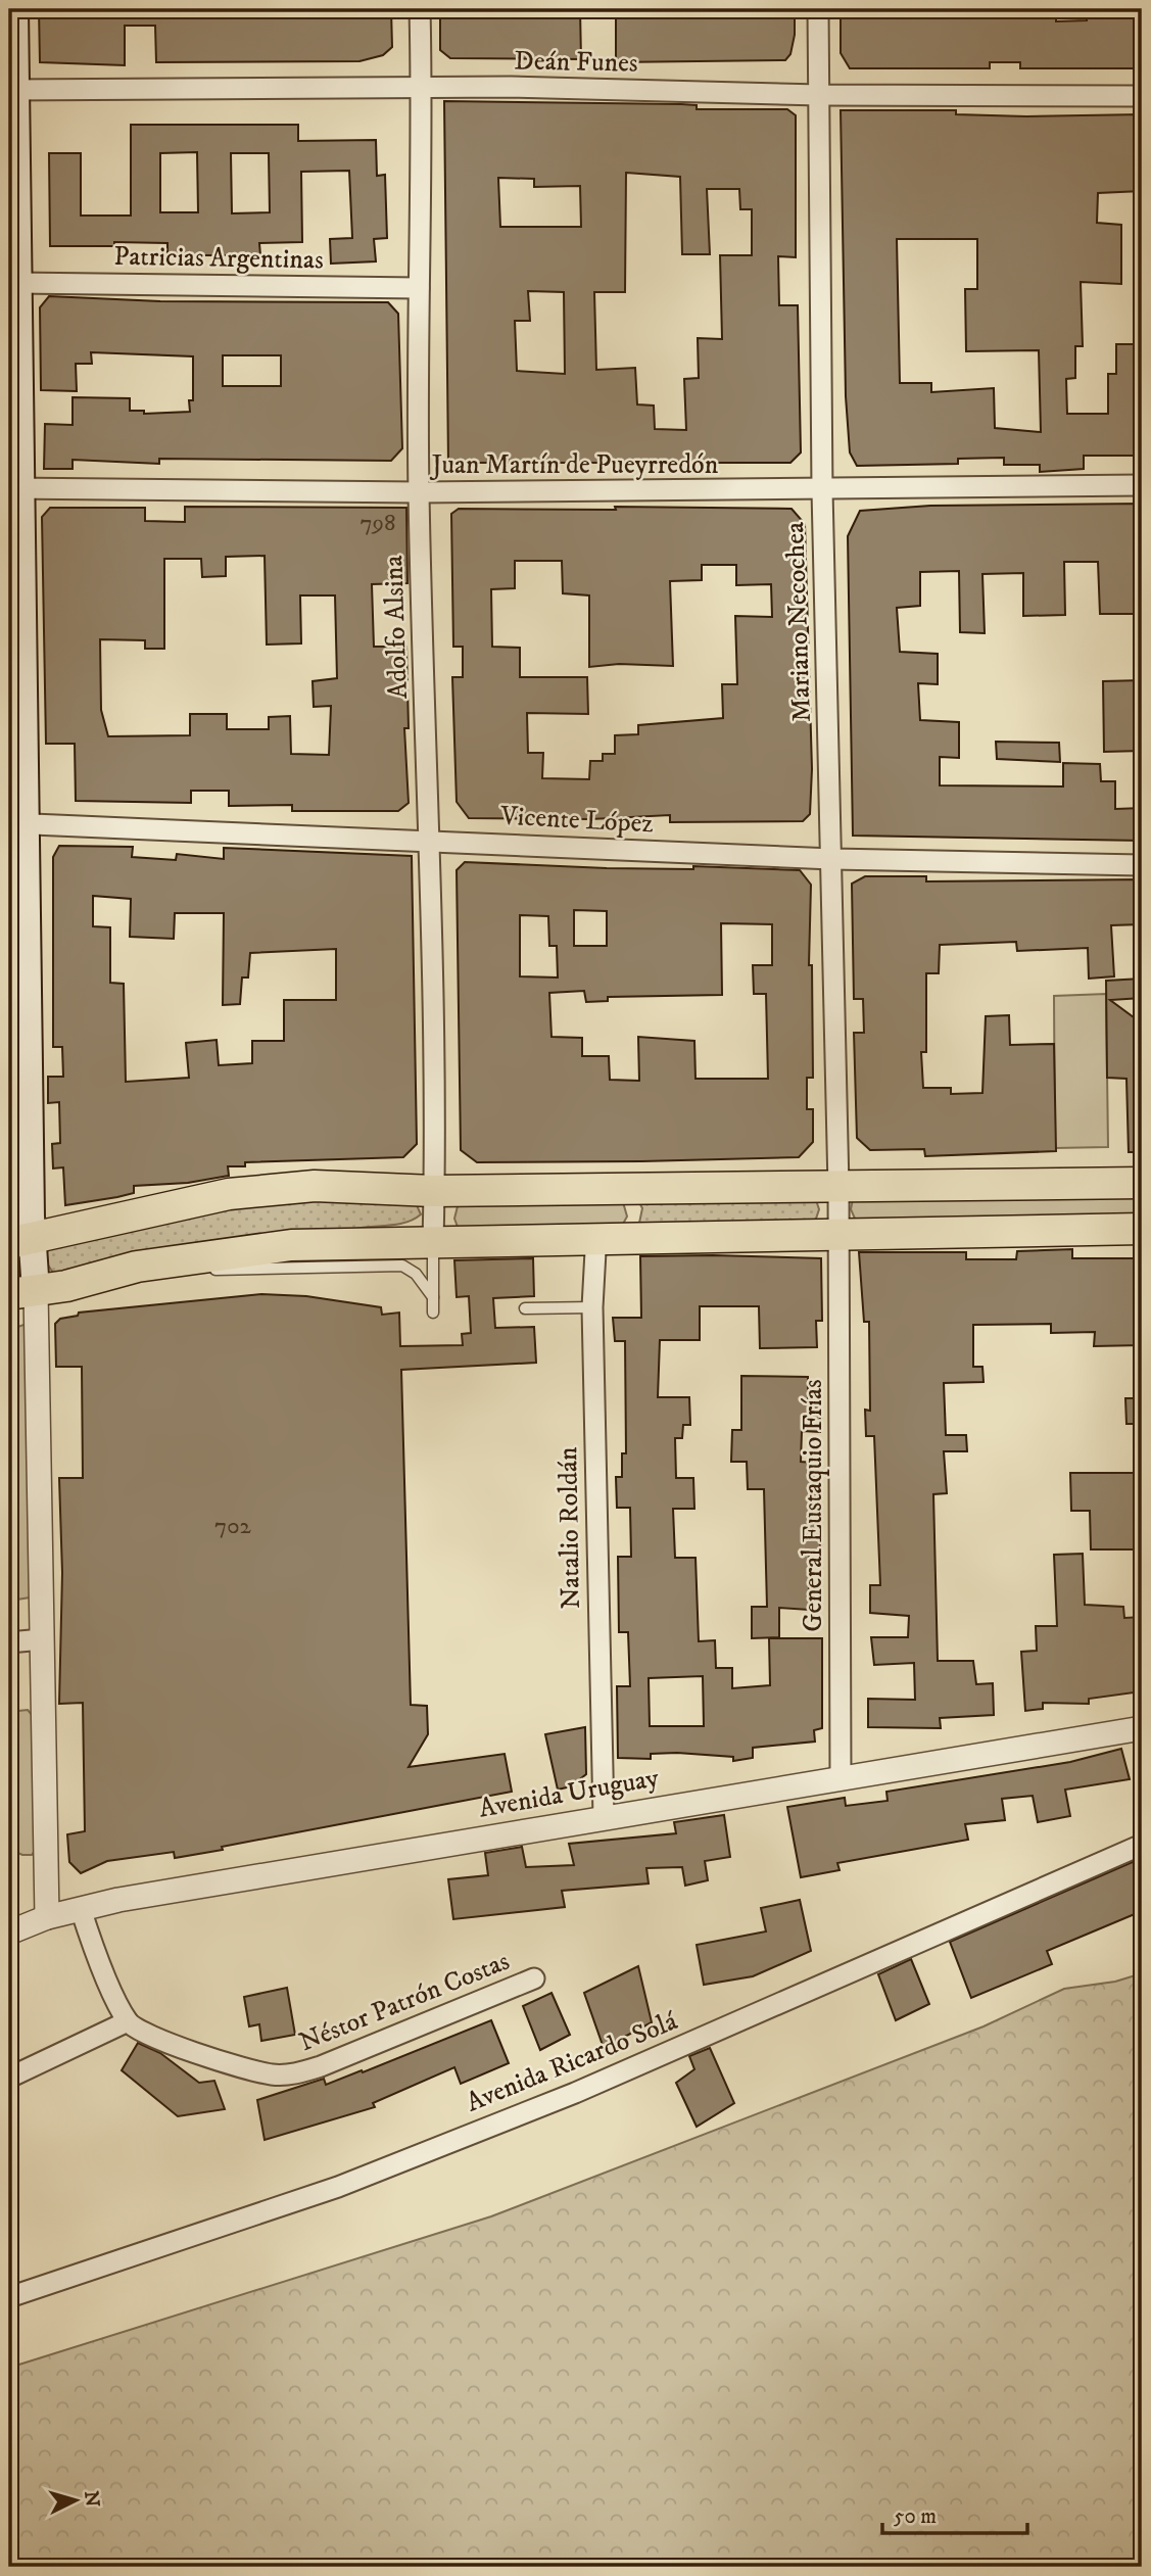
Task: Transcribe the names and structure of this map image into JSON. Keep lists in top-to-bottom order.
{
  "streets": {
    "street": [
      "Deán Funes",
      "Patricias Argentinas",
      "Juan Martín de Pueyrredón",
      "Mariano Necochea",
      "Adolfo Alsina",
      "Vicente López",
      "General Eustaquio Frías",
      "Natalio Roldán",
      "Avenida Uruguay",
      "Néstor Patrón Costas",
      "Avenida Ricardo Solá"
    ]
  },
  "crossings": [
    ["Deán Funes", "Mariano Necochea"],
    ["Deán Funes", "Adolfo Alsina"],
    ["Patricias Argentinas", "Adolfo Alsina"],
    ["Juan Martín de Pueyrredón", "Mariano Necochea"],
    ["Juan Martín de Pueyrredón", "Adolfo Alsina"],
    ["Mariano Necochea", "Vicente López"],
    ["Mariano Necochea", "General Eustaquio Frías"],
    ["Adolfo Alsina", "Vicente López"],
    ["General Eustaquio Frías", "Avenida Uruguay"],
    ["Natalio Roldán", "Avenida Uruguay"]
  ],
  "house_numbers": ["798", "702"],
  "scale_bar": "50 m",
  "north": "right"
}
